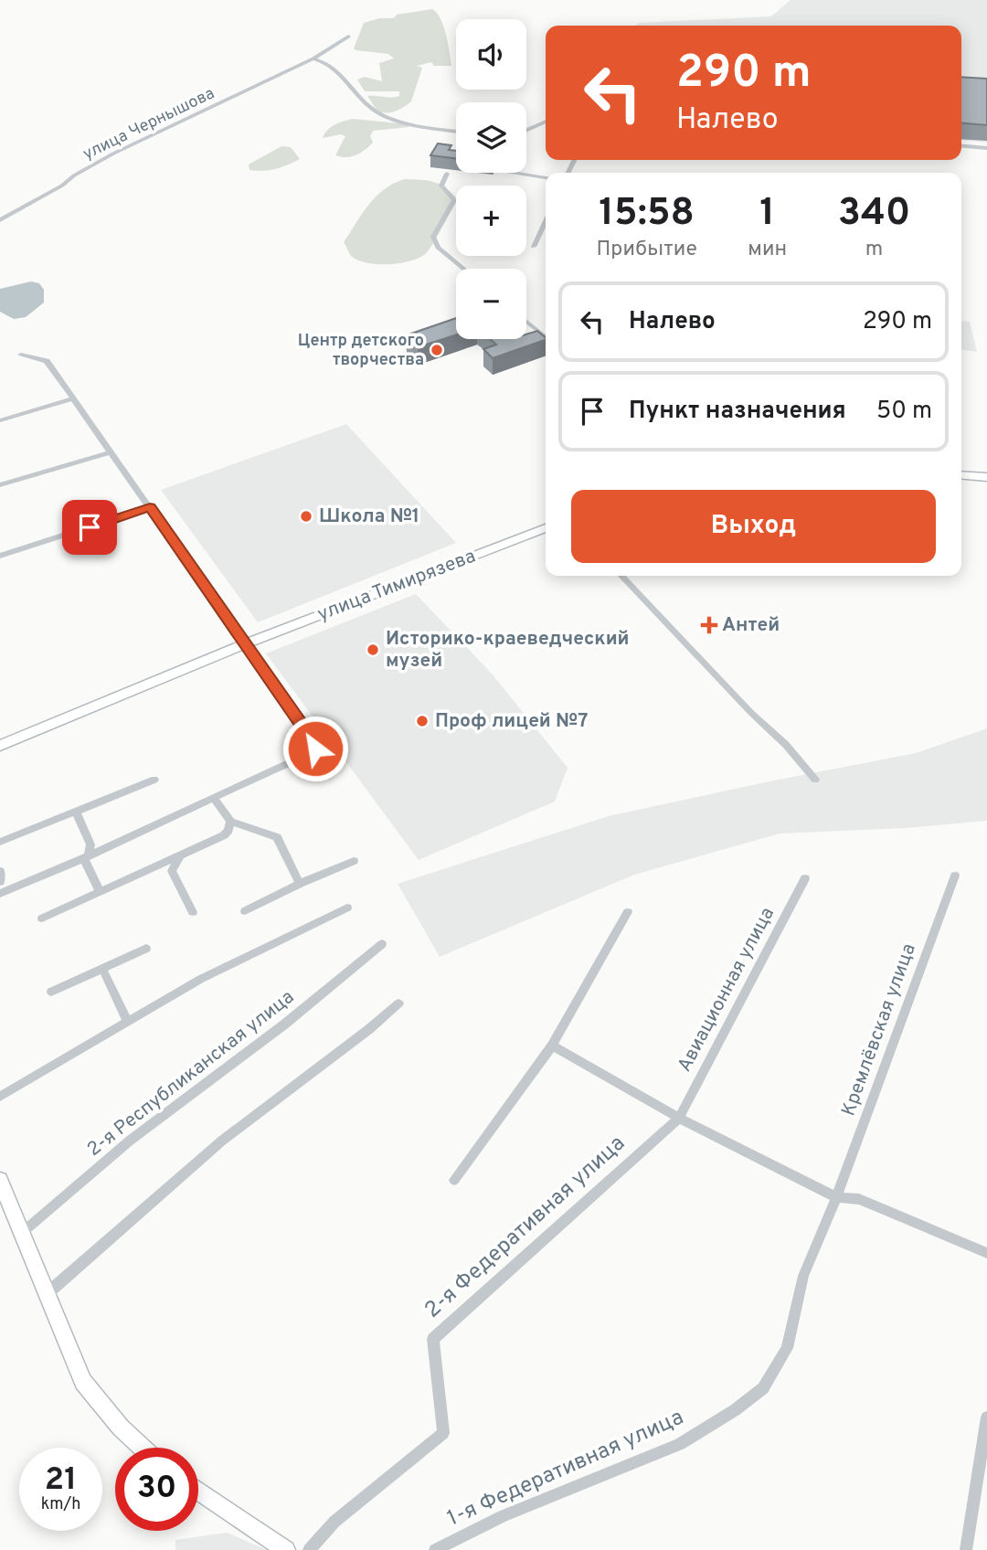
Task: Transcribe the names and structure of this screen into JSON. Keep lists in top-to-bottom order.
{
  "streets": {
    "street": [
      "улица Чернышова",
      "улица Тимирязева",
      "Авиационная улица",
      "Кремлёвская улица",
      "2-я Республиканская улица",
      "2-я Федеративная улица",
      "1-я Федеративная улица"
    ]
  },
  "crossings": [
    ["Авиационная улица", "2-я Федеративная улица"],
    ["Кремлёвская улица", "1-я Федеративная улица"]
  ],
  "places": {
    "other": [
      "Центр детского творчества",
      "Школа №1",
      "Историко-краеведческий музей",
      "Проф лицей №7"
    ],
    "health": ["Антей"]
  },
  "page": {
    "map_buttons": ["+", "−"],
    "turn": ["290 m", "Налево"],
    "eta": [
      "15:58",
      "Прибытие",
      "1",
      "мин",
      "340",
      "m"
    ],
    "list": [
      {
        "name": "Налево",
        "value": "290 m"
      },
      {
        "name": "Пункт назначения",
        "value": "50 m"
      }
    ],
    "buttons": "Выход",
    "speed": "21 km/h",
    "limit": "30"
  }
}
